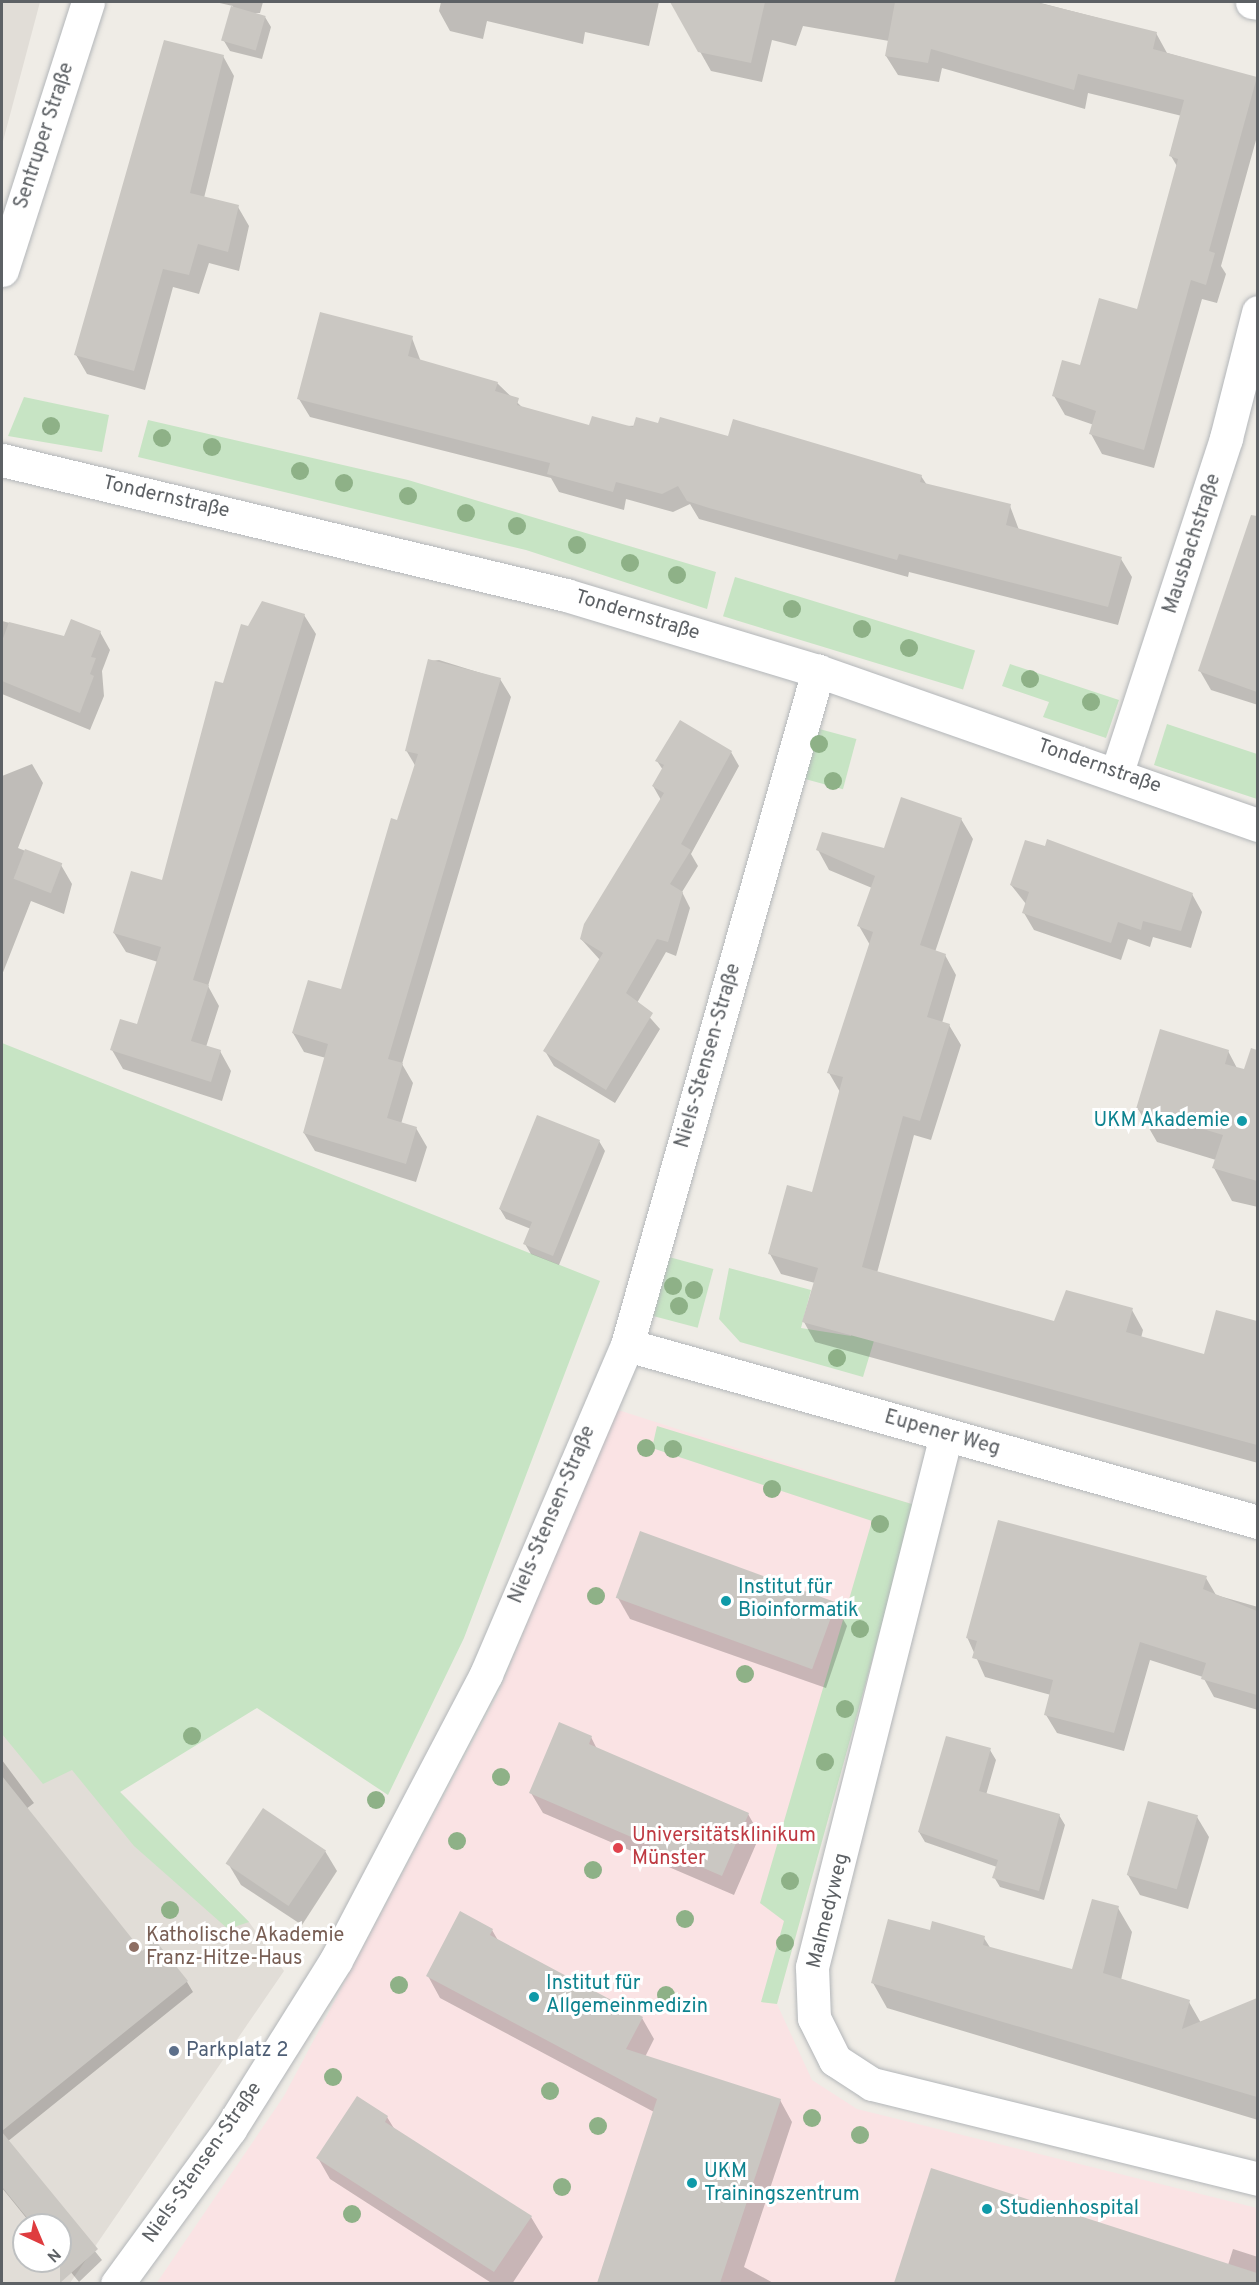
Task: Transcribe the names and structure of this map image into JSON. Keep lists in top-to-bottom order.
{
  "streets": {
    "street": [
      "Sentruper Straße",
      "Tondernstraße",
      "Mausbachstraße",
      "Niels-Stensen-Straße",
      "Eupener Weg",
      "Malmedyweg"
    ]
  },
  "crossings": [
    ["Tondernstraße", "Mausbachstraße"],
    ["Tondernstraße", "Niels-Stensen-Straße"],
    ["Niels-Stensen-Straße", "Eupener Weg"],
    ["Eupener Weg", "Malmedyweg"]
  ],
  "places": [
    "UKM Akademie",
    "Institut für Bioinformatik",
    "Universitätsklinikum Münster",
    "Katholische Akademie Franz-Hitze-Haus",
    "Institut für Allgemeinmedizin",
    "Parkplatz 2",
    "UKM Trainingszentrum",
    "Studienhospital"
  ],
  "north": "bottom right"
}
